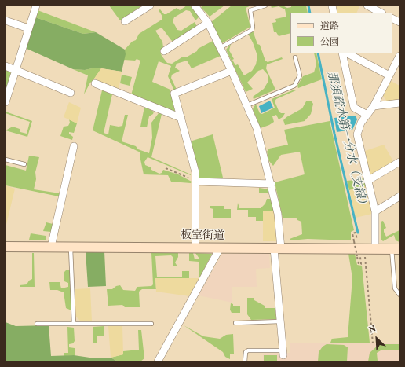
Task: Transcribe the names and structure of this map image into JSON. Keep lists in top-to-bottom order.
{
  "streets": {
    "main road": ["板室街道"]
  },
  "water": ["那須疏水第一分水（支線）"],
  "legend": ["道路", "公園"],
  "north": "top left"
}
